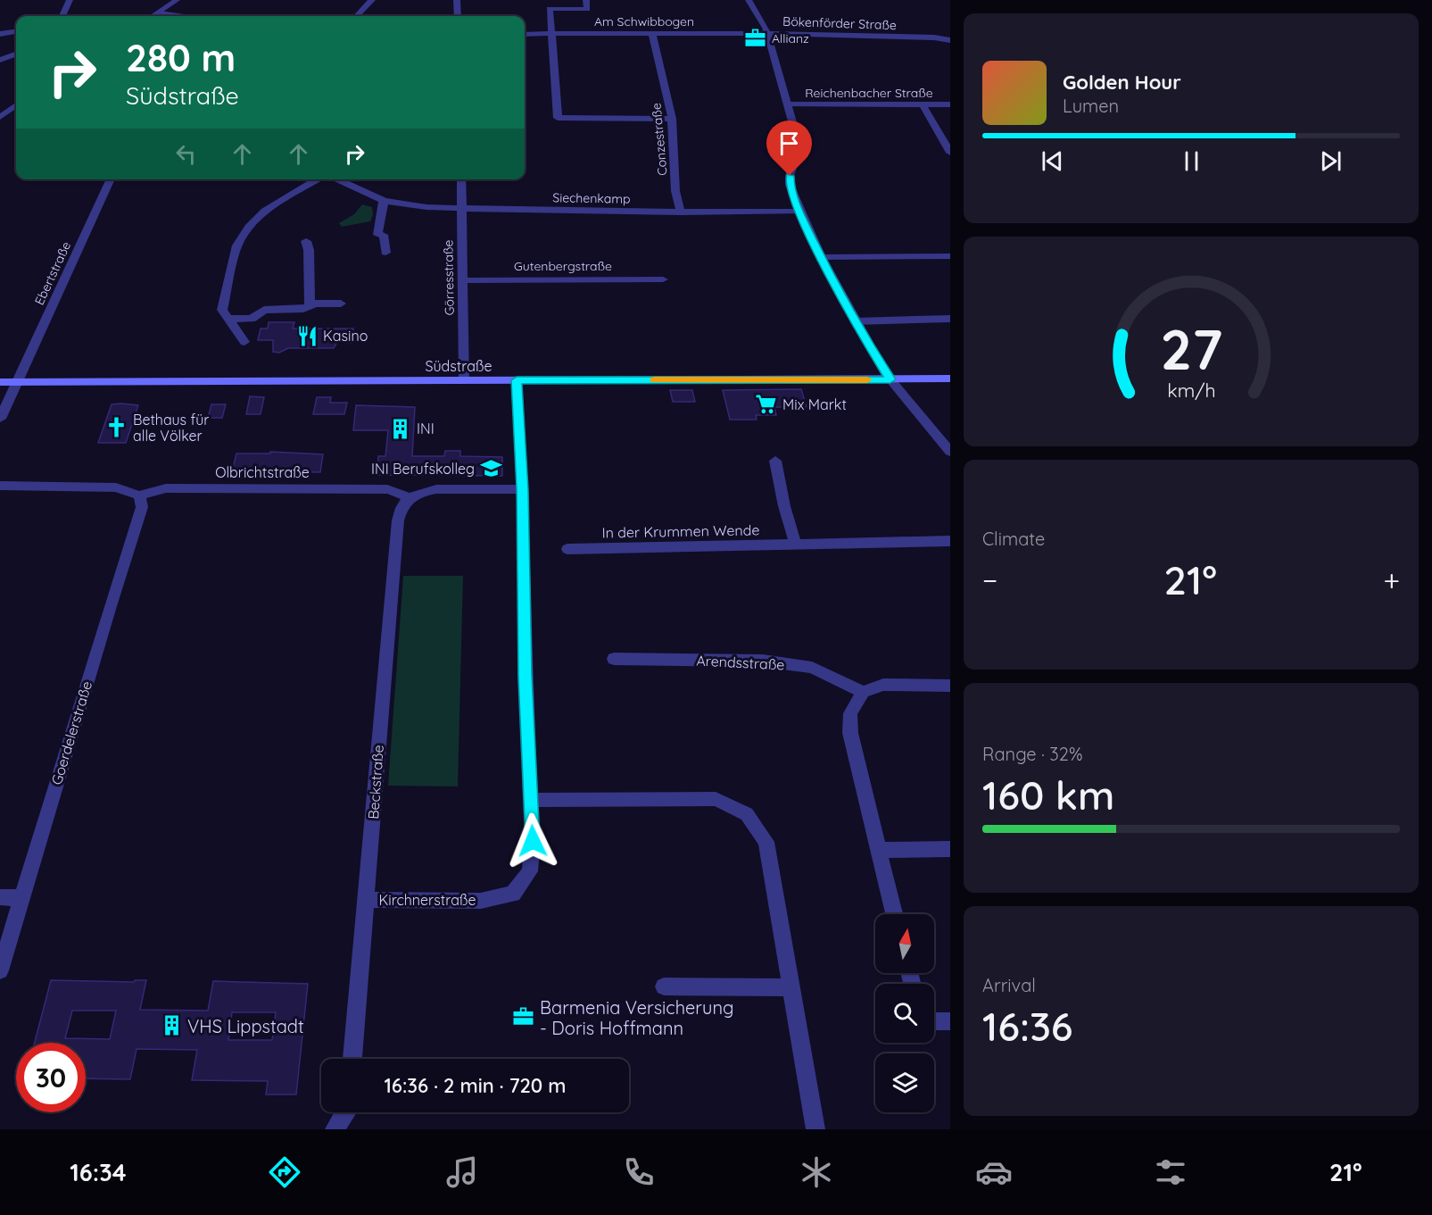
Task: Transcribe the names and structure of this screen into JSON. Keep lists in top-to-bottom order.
{
  "streets": {
    "main road": ["Südstraße"],
    "street": [
      "Am Schwibbogen",
      "Bökenförder Straße",
      "Reichenbacher Straße",
      "Conzestraße",
      "Siechenkamp",
      "Gutenbergstraße",
      "Ebertstraße",
      "Görresstraße",
      "Olbrichtstraße",
      "In der Krummen Wende",
      "Arendsstraße",
      "Goerdelerstraße",
      "Beckstraße",
      "Kirchnerstraße"
    ]
  },
  "crossings": [
    ["Am Schwibbogen", "Bökenförder Straße"],
    ["Am Schwibbogen", "Conzestraße"],
    ["Conzestraße", "Siechenkamp"],
    ["Siechenkamp", "Görresstraße"],
    ["Gutenbergstraße", "Görresstraße"],
    ["Ebertstraße", "Südstraße"],
    ["Görresstraße", "Südstraße"],
    ["Südstraße", "Kirchnerstraße"],
    ["Olbrichtstraße", "Goerdelerstraße"],
    ["Olbrichtstraße", "Beckstraße"],
    ["Beckstraße", "Kirchnerstraße"]
  ],
  "places": {
    "office": ["Allianz", "Barmenia Versicherung - Doris Hoffmann"],
    "restaurant": ["Kasino"],
    "supermarket": ["Mix Markt"],
    "church": ["Bethaus für alle Völker"],
    "building": ["INI", "VHS Lippstadt"],
    "school or university": ["INI Berufskolleg"]
  },
  "north": "top",
  "page": {
    "turn": ["280 m", "Südstraße"],
    "song": ["Golden Hour", "Lumen"],
    "tile": [
      "Climate",
      ["Range · 32%", "160 km"],
      ["Arrival", "16:36"]
    ],
    "heat": ["−", "21°", "+"],
    "limit": "30",
    "trip": "16:36 · 2 min · 720 m",
    "tabs": ["16:34", "21°"],
    "gauge": ["27", "km/h"]
  }
}
